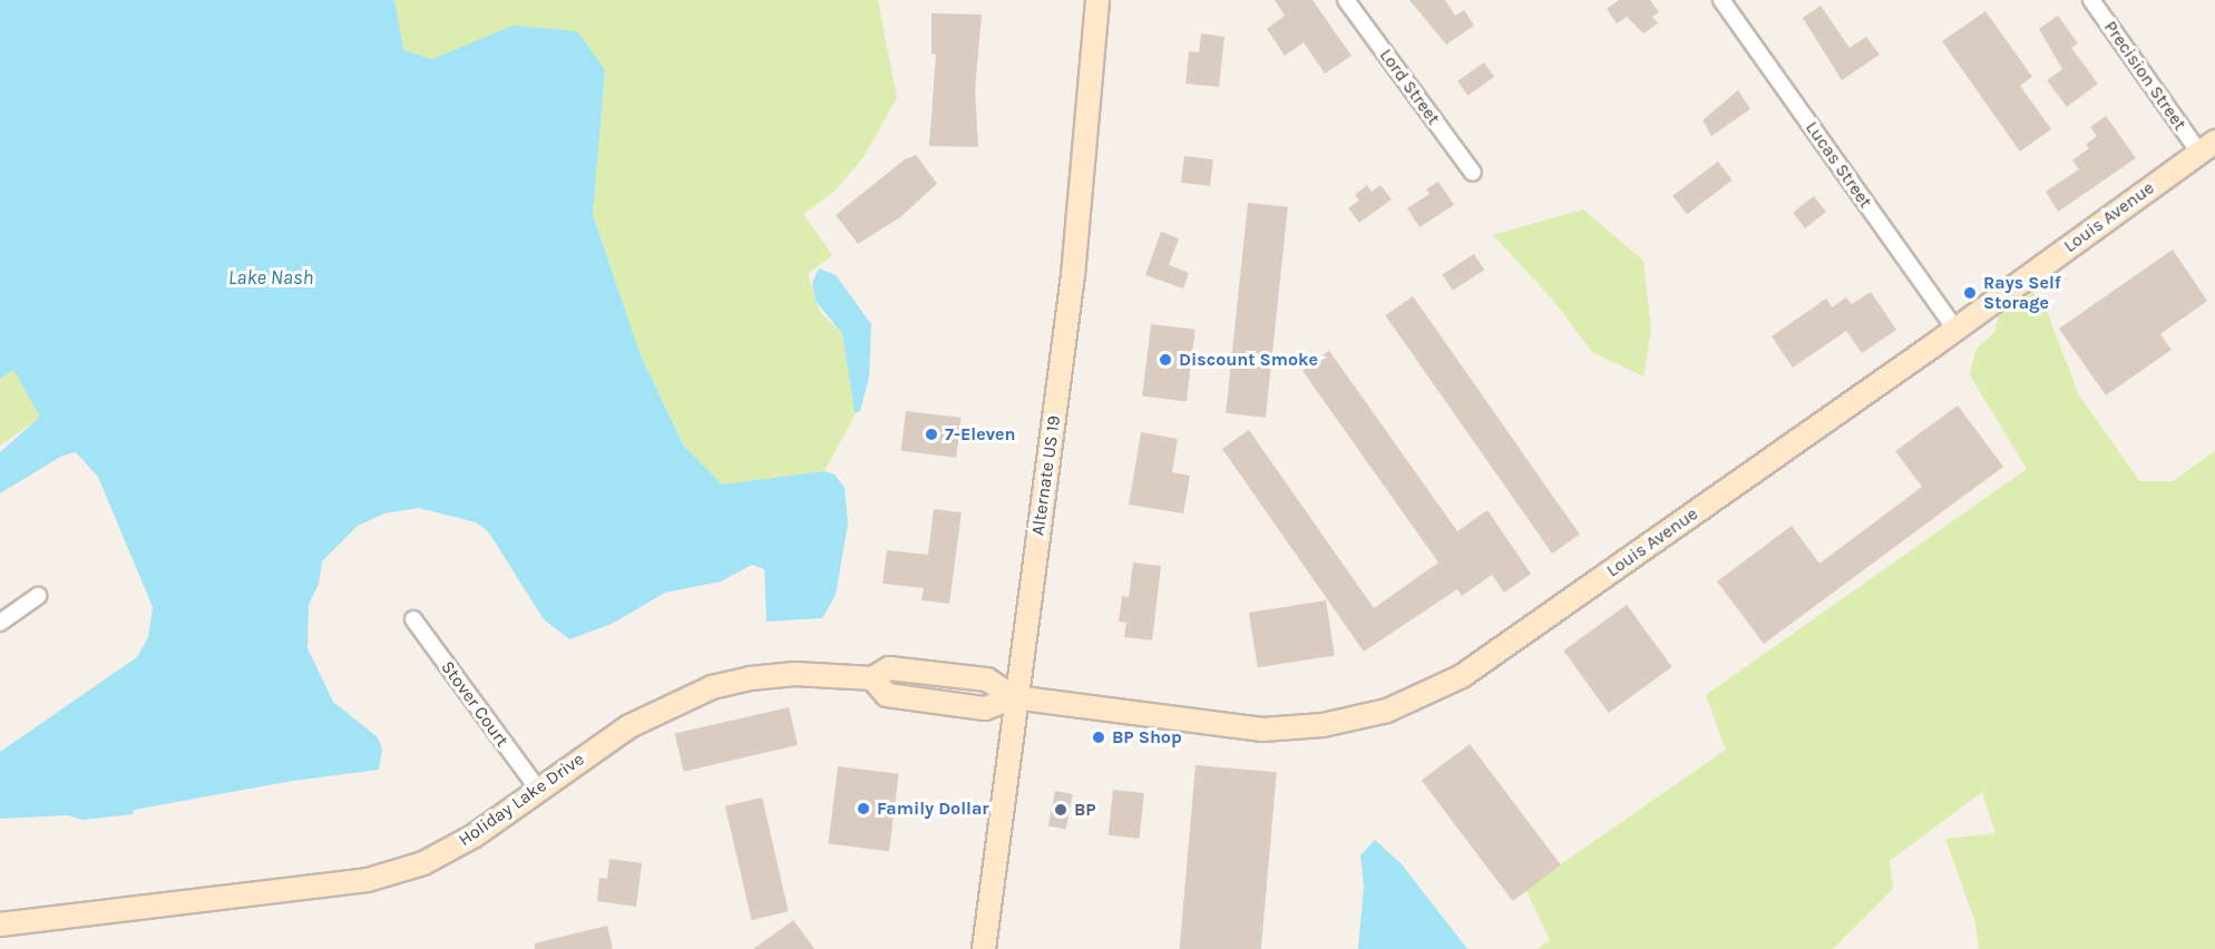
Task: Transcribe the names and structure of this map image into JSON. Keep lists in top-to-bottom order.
{
  "streets": {
    "street": [
      "Precision Street",
      "Lord Street",
      "Lucas Street",
      "Louis Avenue",
      "Alternate US 19",
      "Stover Court",
      "Holiday Lake Drive"
    ]
  },
  "crossings": [
    ["Precision Street", "Louis Avenue"],
    ["Lucas Street", "Louis Avenue"],
    ["Louis Avenue", "Alternate US 19"],
    ["Louis Avenue", "Holiday Lake Drive"],
    ["Alternate US 19", "Holiday Lake Drive"],
    ["Stover Court", "Holiday Lake Drive"]
  ],
  "water": ["Lake Nash"],
  "places": [
    "Rays Self Storage",
    "Discount Smoke",
    "7-Eleven",
    "BP Shop",
    "Family Dollar",
    "BP"
  ]
}
